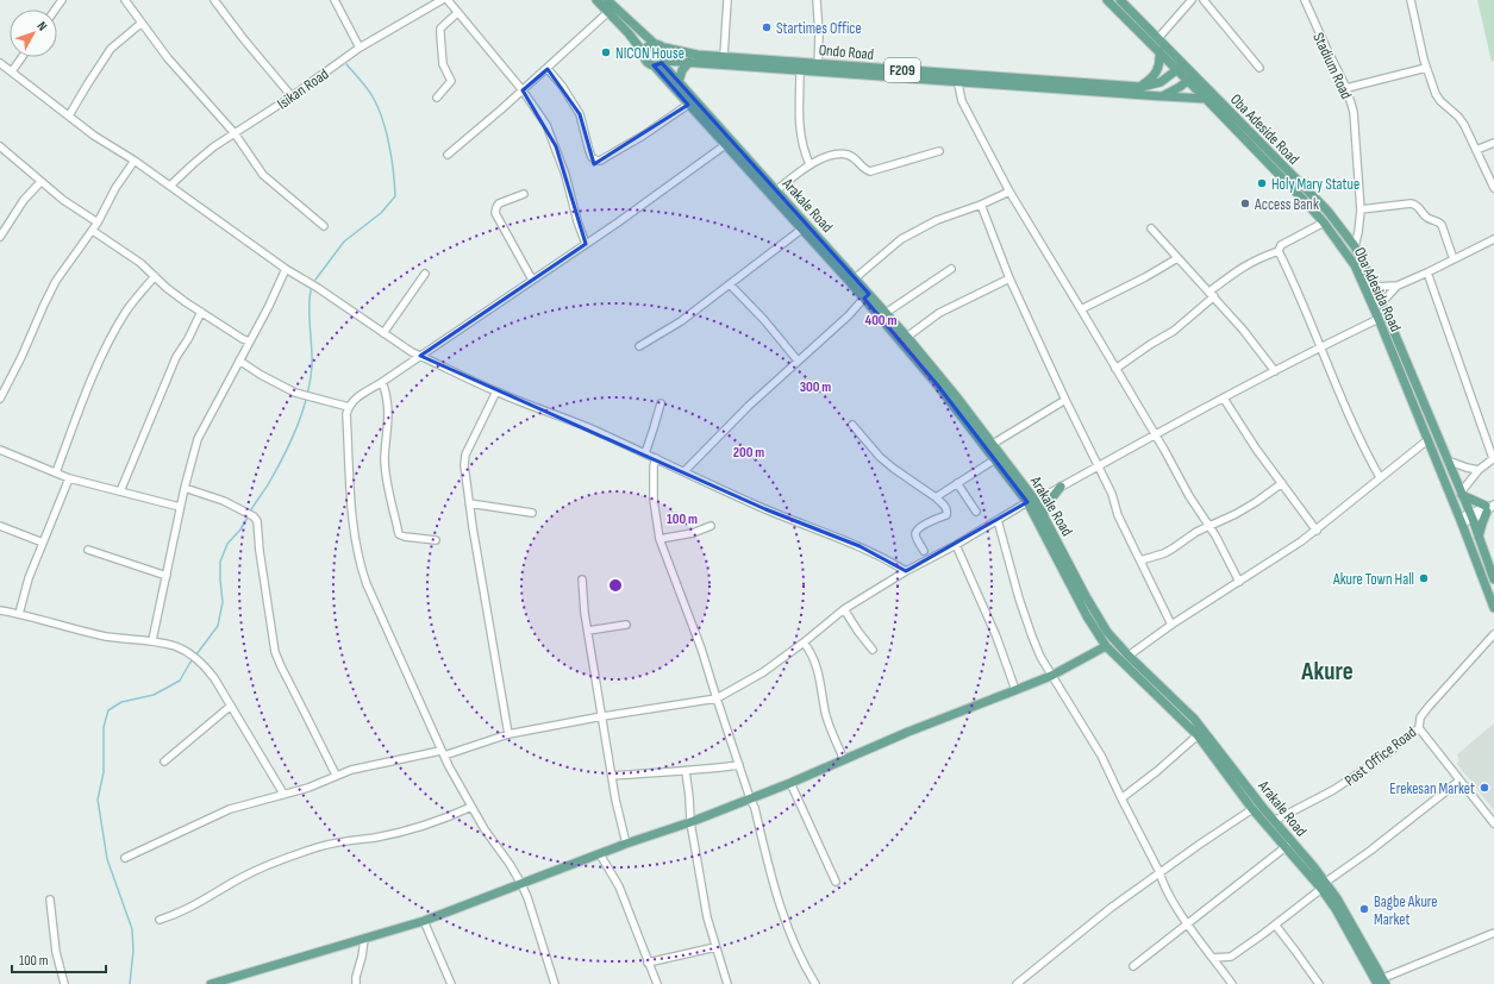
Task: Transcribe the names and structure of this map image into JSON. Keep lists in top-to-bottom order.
{
  "streets": {
    "main road": [
      "Ondo Road",
      "F209",
      "Oba Adeside Road",
      "Arakale Road",
      "Oba Adesida Road"
    ],
    "street": ["Stadium Road", "Isikan Road", "Post Office Road"]
  },
  "crossings": [
    ["Ondo Road", "F209"],
    ["Ondo Road", "Arakale Road"],
    ["Stadium Road", "Oba Adeside Road"],
    ["F209", "Arakale Road"],
    ["F209", "Oba Adesida Road"],
    ["Oba Adeside Road", "Oba Adesida Road"],
    ["Arakale Road", "Post Office Road"]
  ],
  "districts": ["Akure"],
  "places": [
    "Startimes Office",
    "NICON House",
    "Holy Mary Statue",
    "Access Bank",
    "Akure Town Hall",
    "Erekesan Market",
    "Bagbe Akure Market"
  ],
  "scale_bar": "100 m",
  "north": "top right",
  "rings": [
    "400 m",
    "300 m",
    "200 m",
    "100 m"
  ]
}
